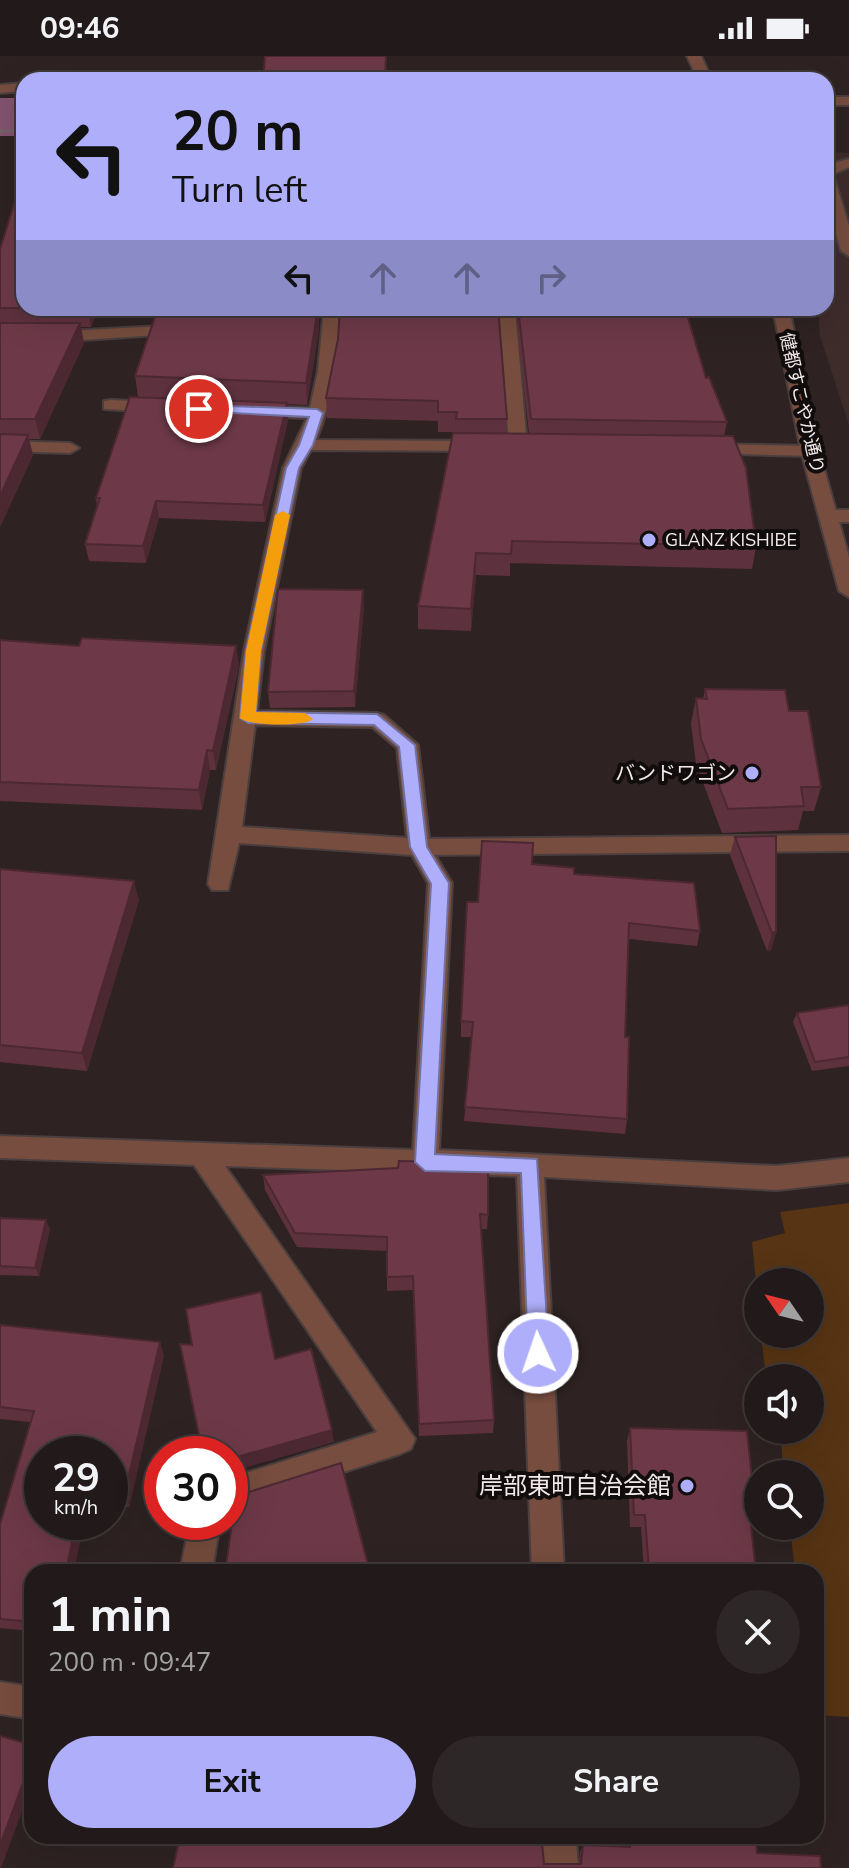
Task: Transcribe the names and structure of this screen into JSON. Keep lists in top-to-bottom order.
{
  "streets": {
    "street": ["健都すこやか通り"]
  },
  "places": ["GLANZ KISHIBE", "バンドワゴン", "岸部東町自治会館"],
  "north": "top left",
  "page": {
    "status": "09:46",
    "turn": ["20 m", "Turn left"],
    "speed": "29 km/h",
    "limit": "30",
    "heading": ["1 min", "200 m · 09:47"],
    "buttons": ["Exit", "Share"]
  }
}
